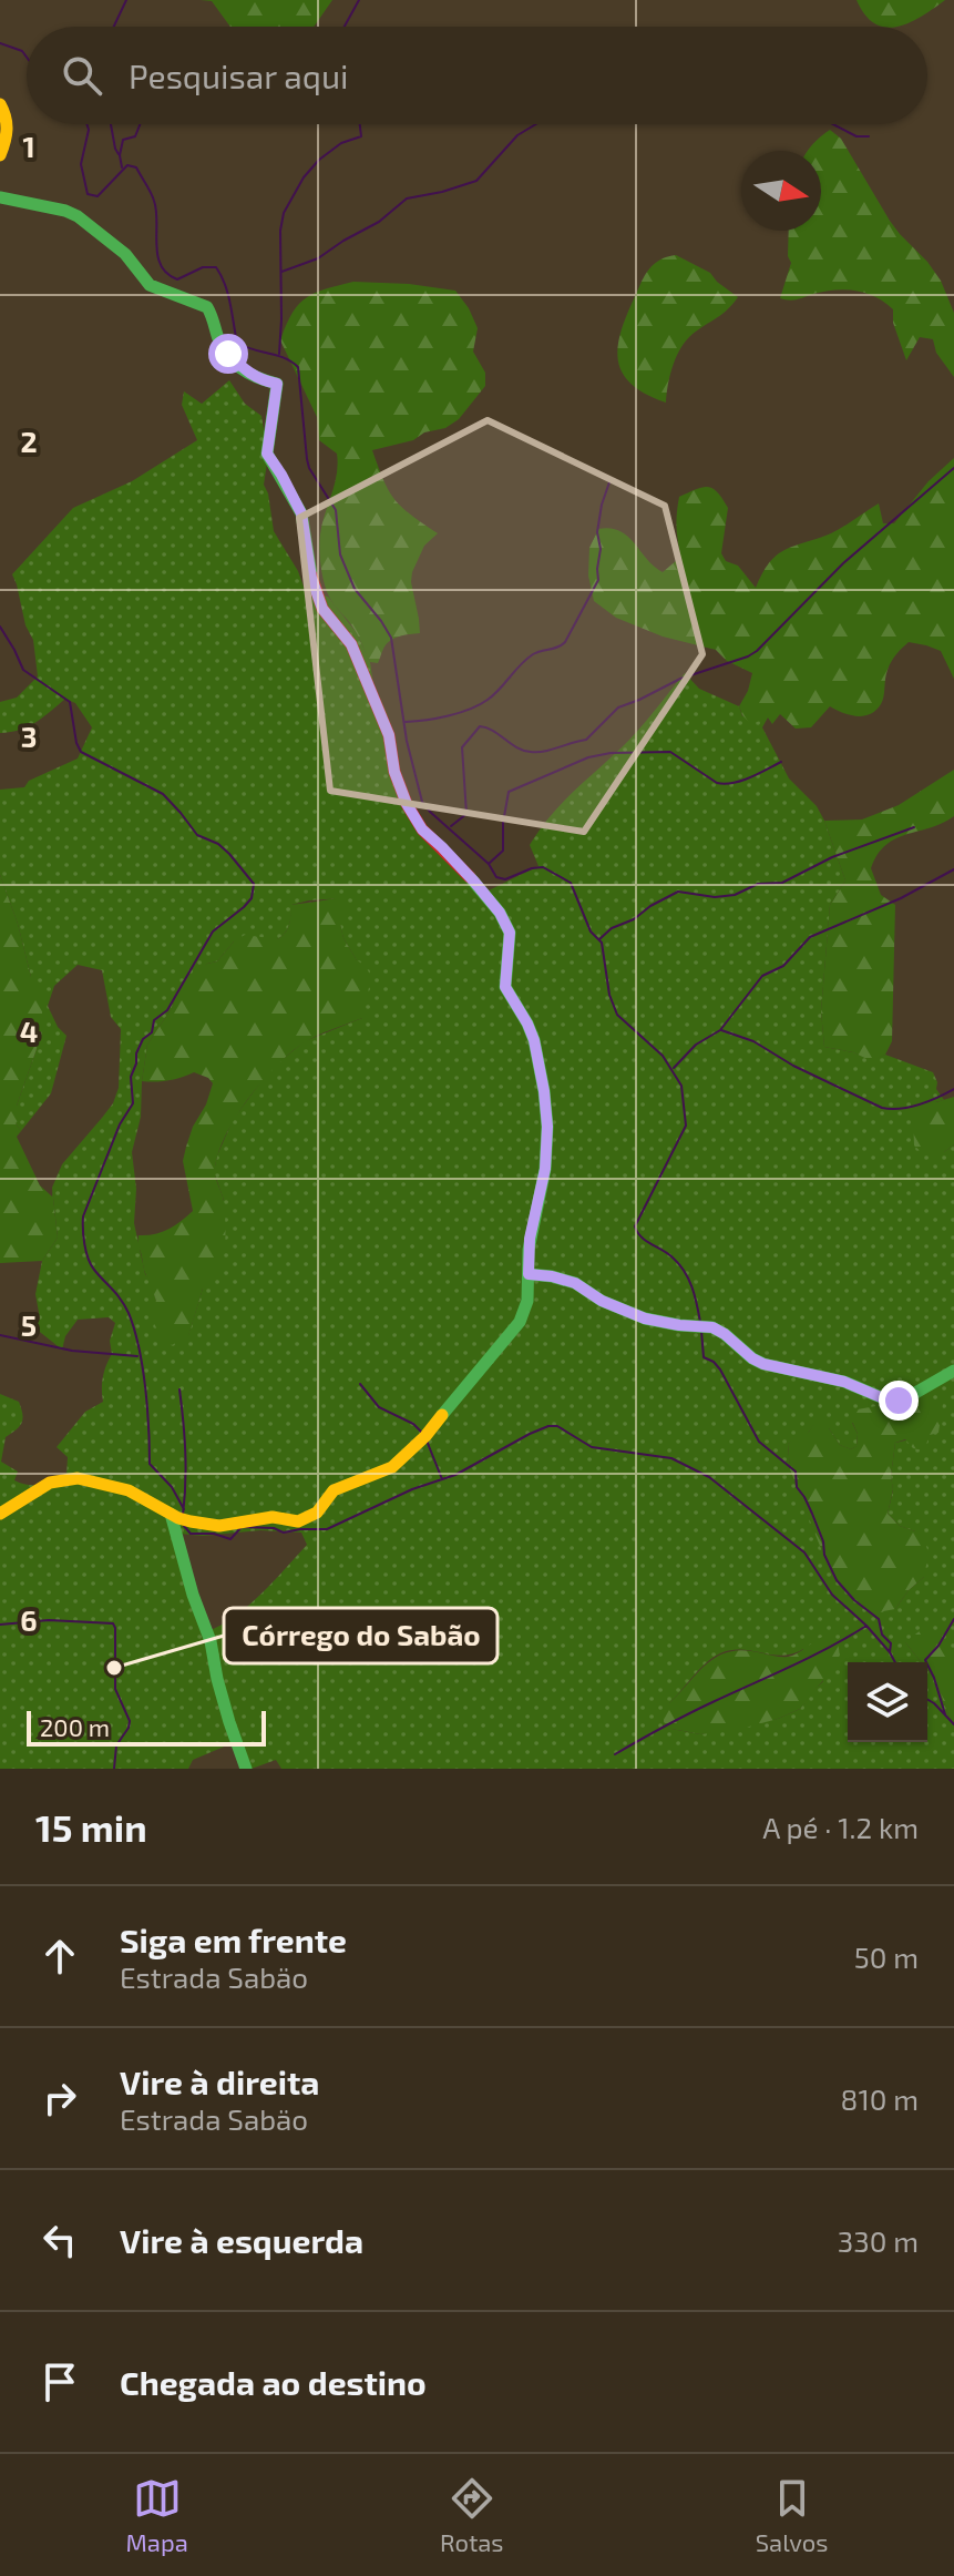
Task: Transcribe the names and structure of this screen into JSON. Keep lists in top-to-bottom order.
{
  "places": ["Córrego do Sabão"],
  "scale_bar": "200 m",
  "north": "right",
  "page": {
    "search": "Pesquisar aqui",
    "scale": "200 m",
    "heading": ["15 min", "A pé · 1.2 km"],
    "list": [
      ["Siga em frente", "Estrada Sabäo", "50 m"],
      ["Vire à direita", "Estrada Sabäo", "810 m"],
      ["Vire à esquerda", "330 m"],
      "Chegada ao destino"
    ],
    "nav": ["Mapa", "Rotas", "Salvos"]
  },
  "grid": {
    "rows": [
      "1",
      "2",
      "3",
      "4",
      "5",
      "6"
    ]
  }
}
